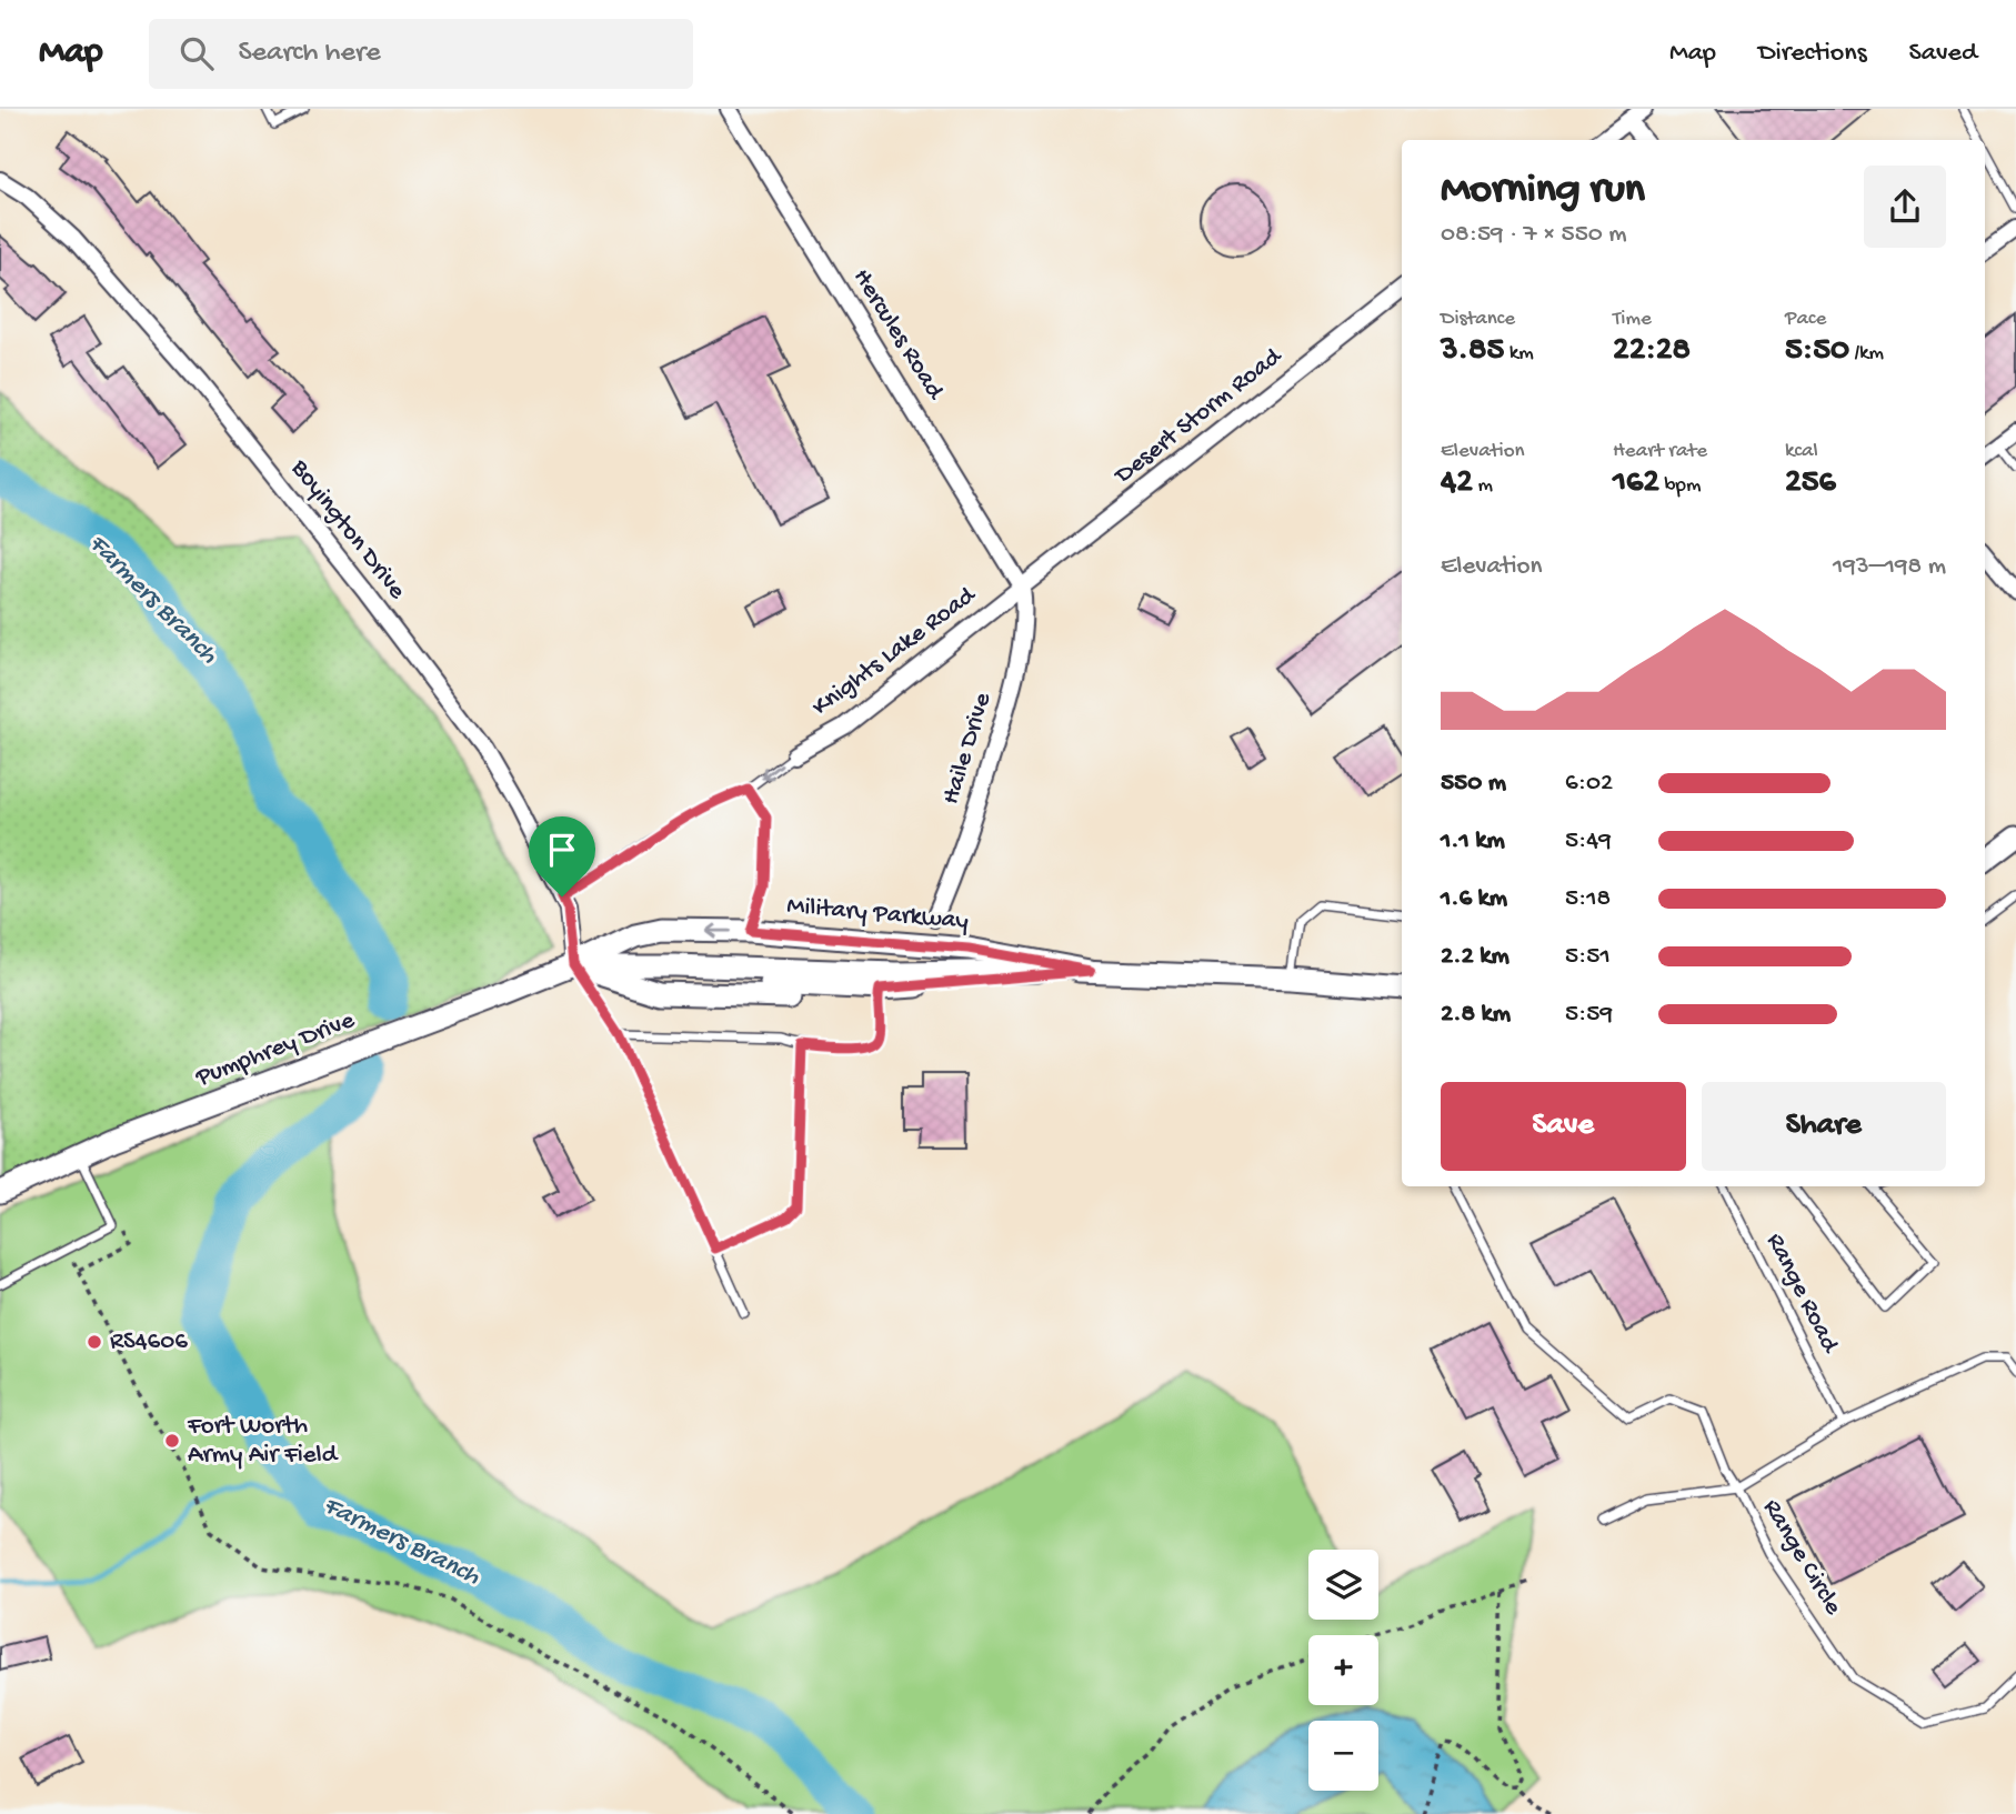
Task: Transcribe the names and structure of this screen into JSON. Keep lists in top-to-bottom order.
{
  "streets": {
    "street": [
      "Hercules Road",
      "Desert Storm Road",
      "Boyington Drive",
      "Knights Lake Road",
      "Haile Drive",
      "Military Parkway",
      "Pumphrey Drive"
    ],
    "lane": ["Range Road", "Range Circle"]
  },
  "crossings": [
    ["Hercules Road", "Desert Storm Road"],
    ["Hercules Road", "Knights Lake Road"],
    ["Hercules Road", "Haile Drive"],
    ["Desert Storm Road", "Knights Lake Road"],
    ["Desert Storm Road", "Haile Drive"],
    ["Boyington Drive", "Military Parkway"],
    ["Boyington Drive", "Pumphrey Drive"],
    ["Knights Lake Road", "Haile Drive"],
    ["Military Parkway", "Pumphrey Drive"],
    ["Range Road", "Range Circle"]
  ],
  "water": ["Farmers Branch"],
  "places": ["RS4606", "Fort Worth Army Air Field"],
  "page": {
    "header": "Map",
    "search": "Search here",
    "nav": ["Map", "Directions", "Saved"],
    "heading": ["Morning run", "08:59 · 7 × 550 m"],
    "stats": [
      ["Distance", "3.85 km"],
      ["Time", "22:28"],
      ["Pace", "5:50 /km"],
      ["Elevation", "42 m"],
      ["Heart rate", "162 bpm"],
      ["kcal", "256"]
    ],
    "chart": ["Elevation", "193–198 m"],
    "list": [
      {
        "name": "550 m",
        "note": "6:02"
      },
      {
        "name": "1.1 km",
        "note": "5:49"
      },
      {
        "name": "1.6 km",
        "note": "5:18"
      },
      {
        "name": "2.2 km",
        "note": "5:51"
      },
      {
        "name": "2.8 km",
        "note": "5:59"
      }
    ],
    "buttons": ["Save", "Share"],
    "map_buttons": ["+", "−"]
  }
}
